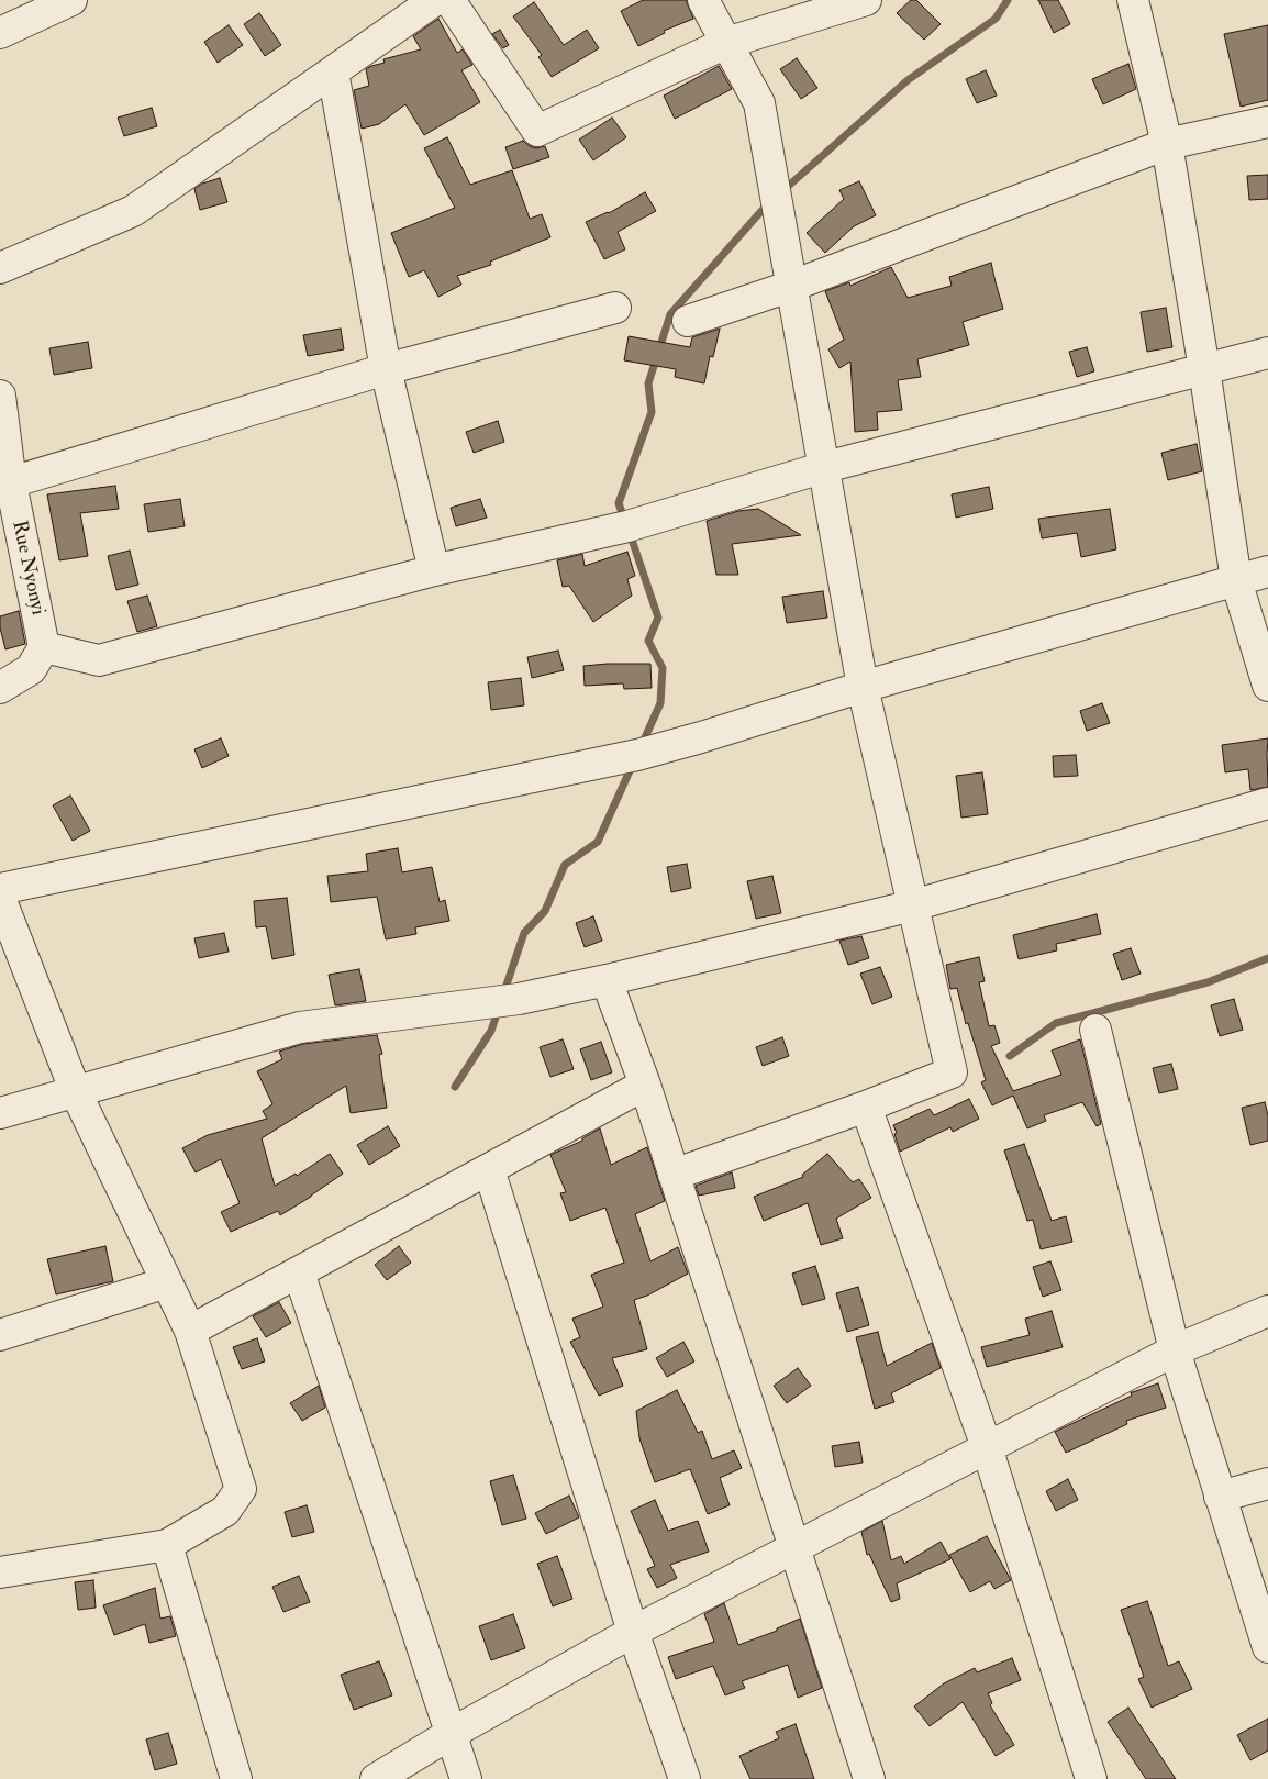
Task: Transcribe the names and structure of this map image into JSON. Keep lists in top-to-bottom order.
{
  "streets": {
    "street": ["Rue Nyonyi"]
  }
}
